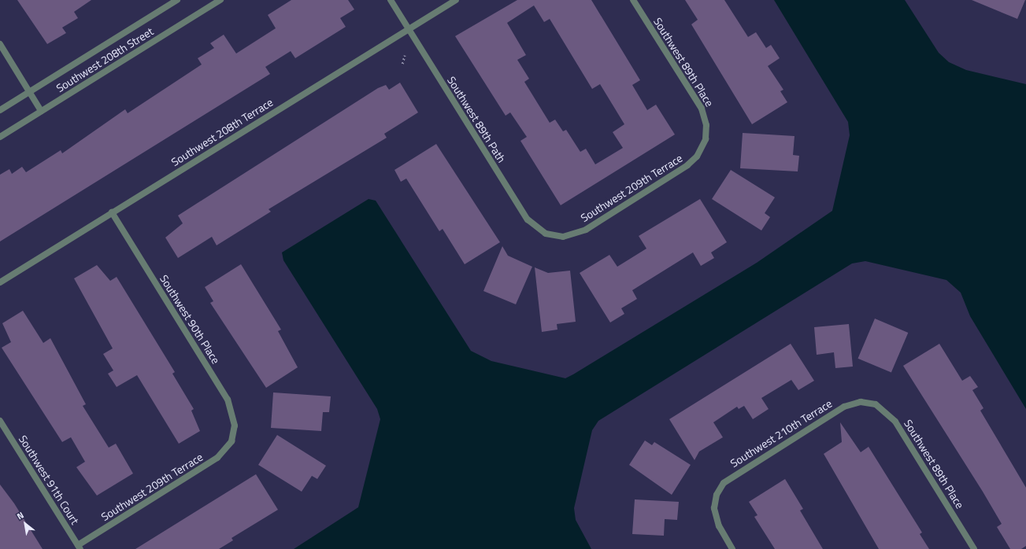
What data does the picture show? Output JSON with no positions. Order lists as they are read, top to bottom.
{
  "streets": {
    "street": [
      "Southwest 208th Street",
      "Southwest 89th Place",
      "Southwest 89th Path",
      "Southwest 208th Terrace",
      "Southwest 209th Terrace",
      "Southwest 90th Place",
      "Southwest 210th Terrace",
      "Southwest 91th Court"
    ]
  },
  "crossings": [
    ["Southwest 89th Place", "Southwest 209th Terrace"],
    ["Southwest 89th Place", "Southwest 210th Terrace"],
    ["Southwest 89th Path", "Southwest 208th Terrace"],
    ["Southwest 89th Path", "Southwest 209th Terrace"],
    ["Southwest 208th Terrace", "Southwest 90th Place"],
    ["Southwest 209th Terrace", "Southwest 90th Place"],
    ["Southwest 209th Terrace", "Southwest 91th Court"]
  ],
  "north": "top left"
}
